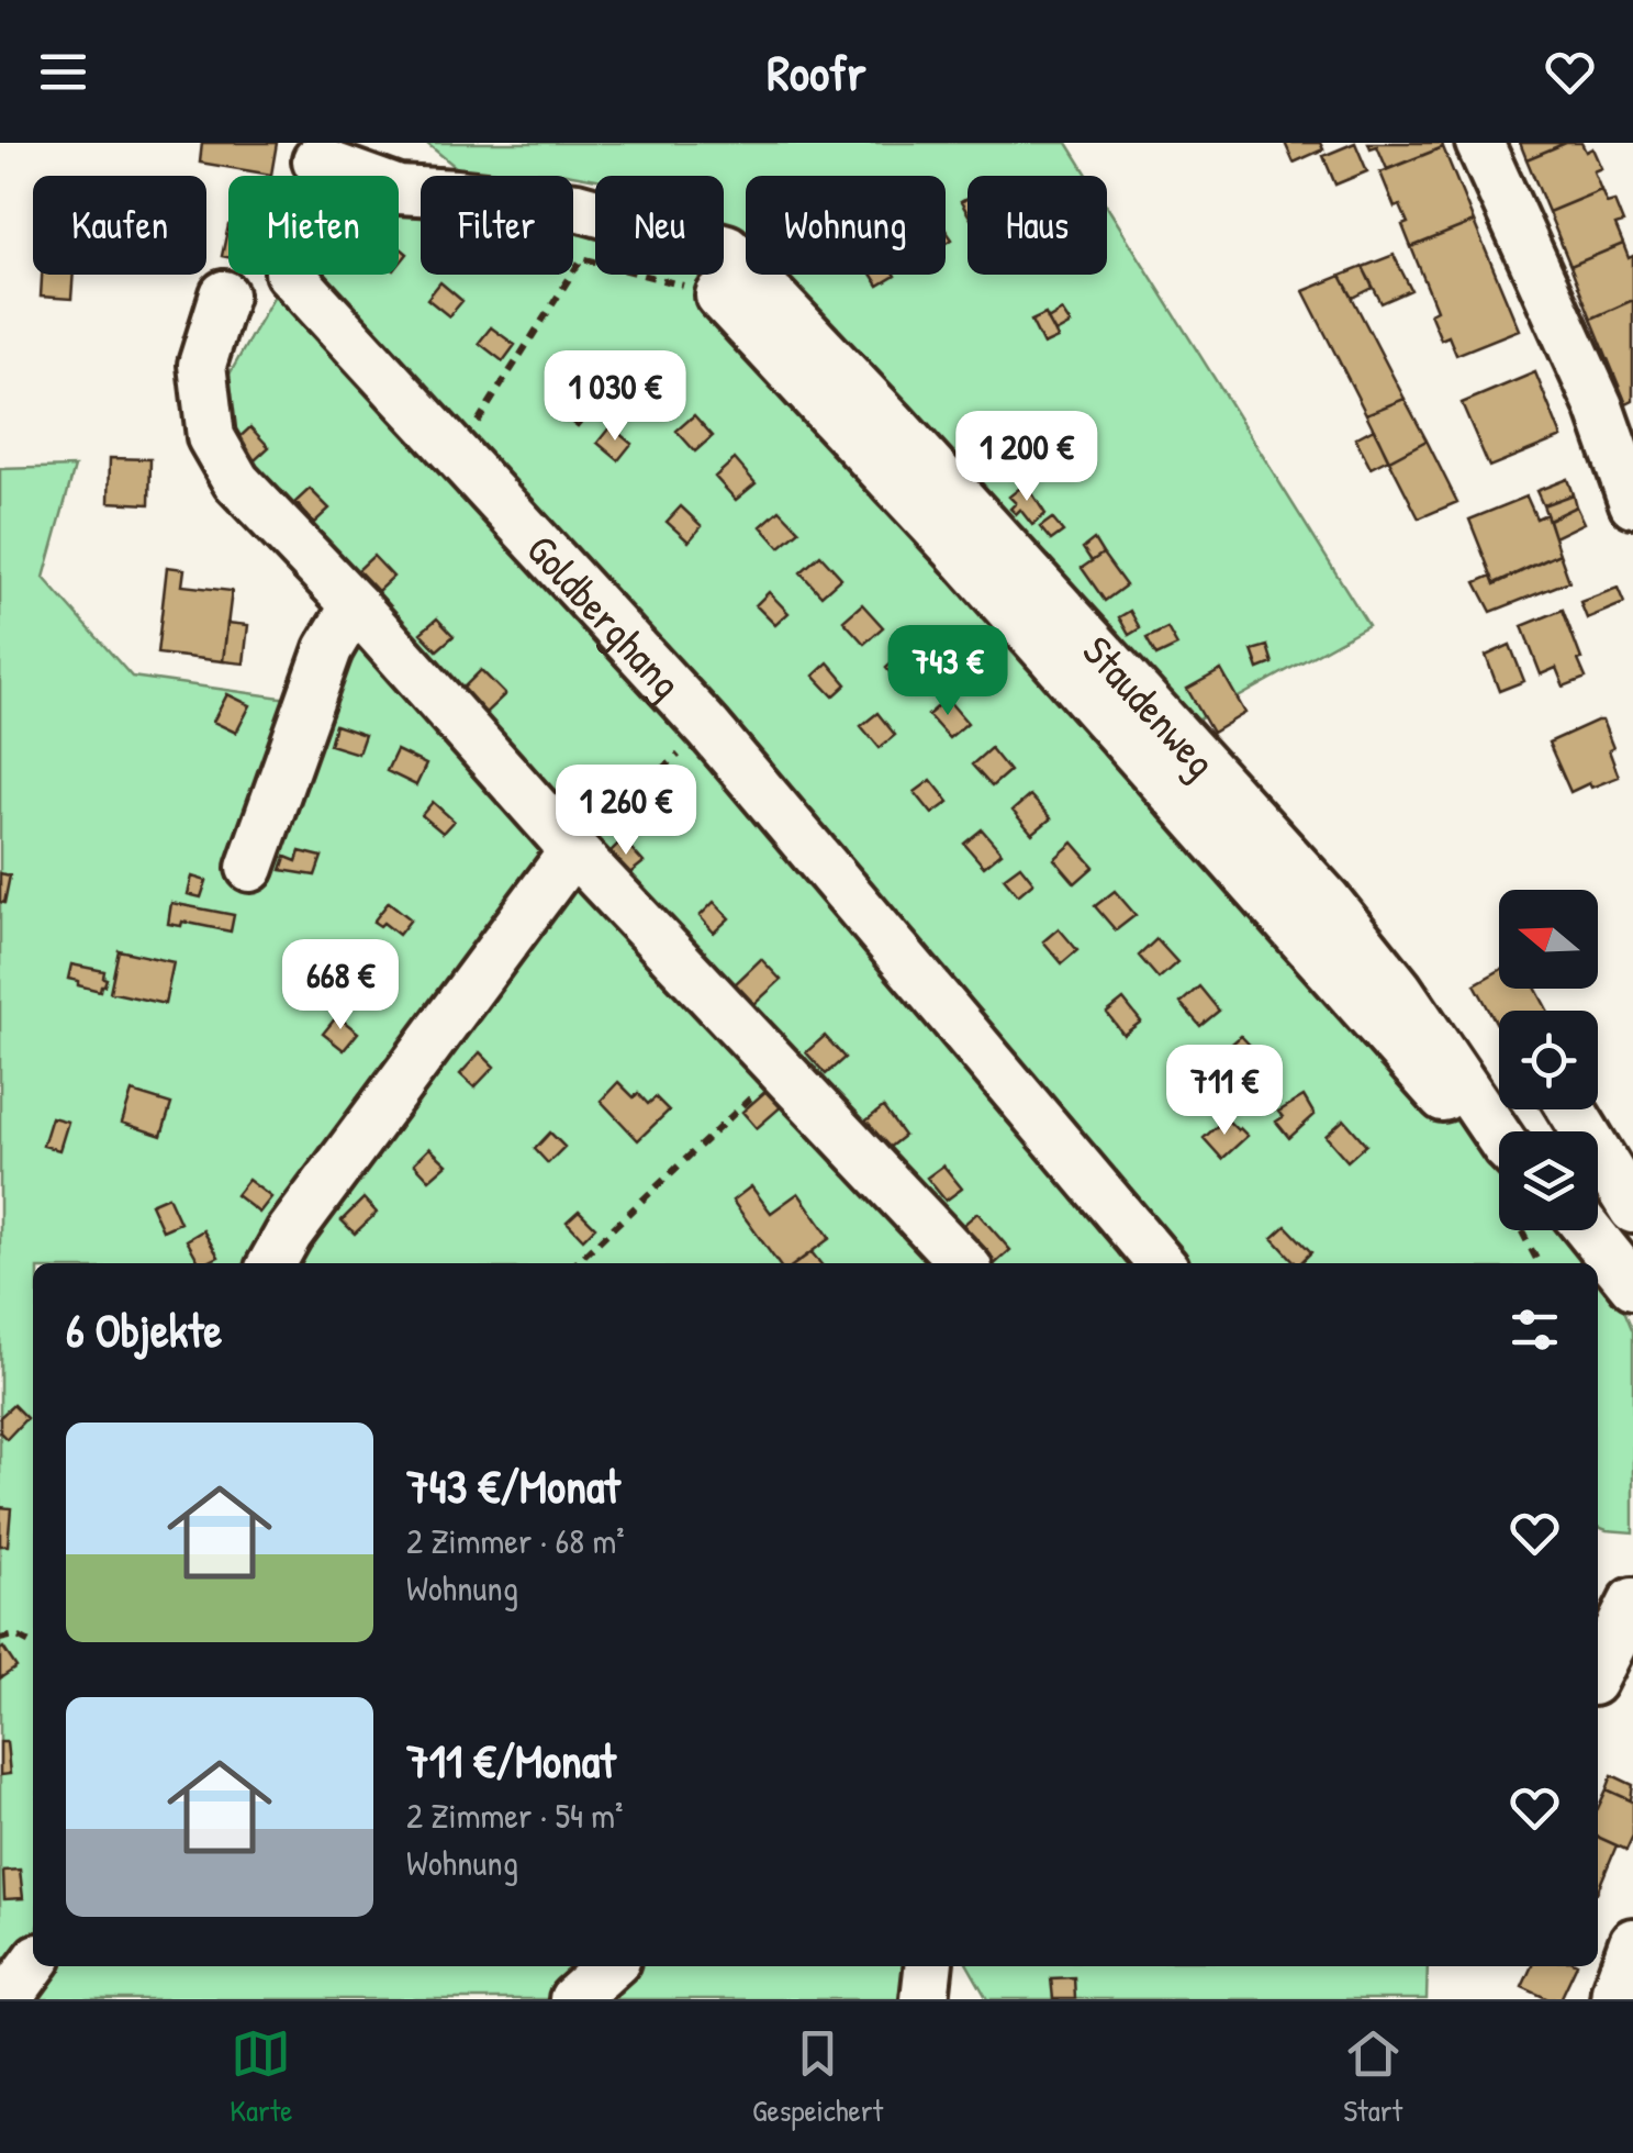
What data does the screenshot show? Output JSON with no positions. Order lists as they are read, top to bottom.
{
  "streets": {
    "street": ["Goldberghang", "Staudenweg"]
  },
  "north": "left",
  "page": {
    "header": "Roofr",
    "chip": [
      "Kaufen",
      "Mieten",
      "Filter",
      "Neu",
      "Wohnung",
      "Haus"
    ],
    "price": [
      "1 030 €",
      "1 200 €",
      "743 €",
      "1 260 €",
      "668 €",
      "711 €"
    ],
    "heading": "6 Objekte",
    "list": [
      {
        "name": "743 €/Monat",
        "note": "2 Zimmer · 68 m² · Wohnung"
      },
      {
        "name": "711 €/Monat",
        "note": "2 Zimmer · 54 m² · Wohnung"
      }
    ],
    "tabs": ["Karte", "Gespeichert", "Start"]
  }
}
